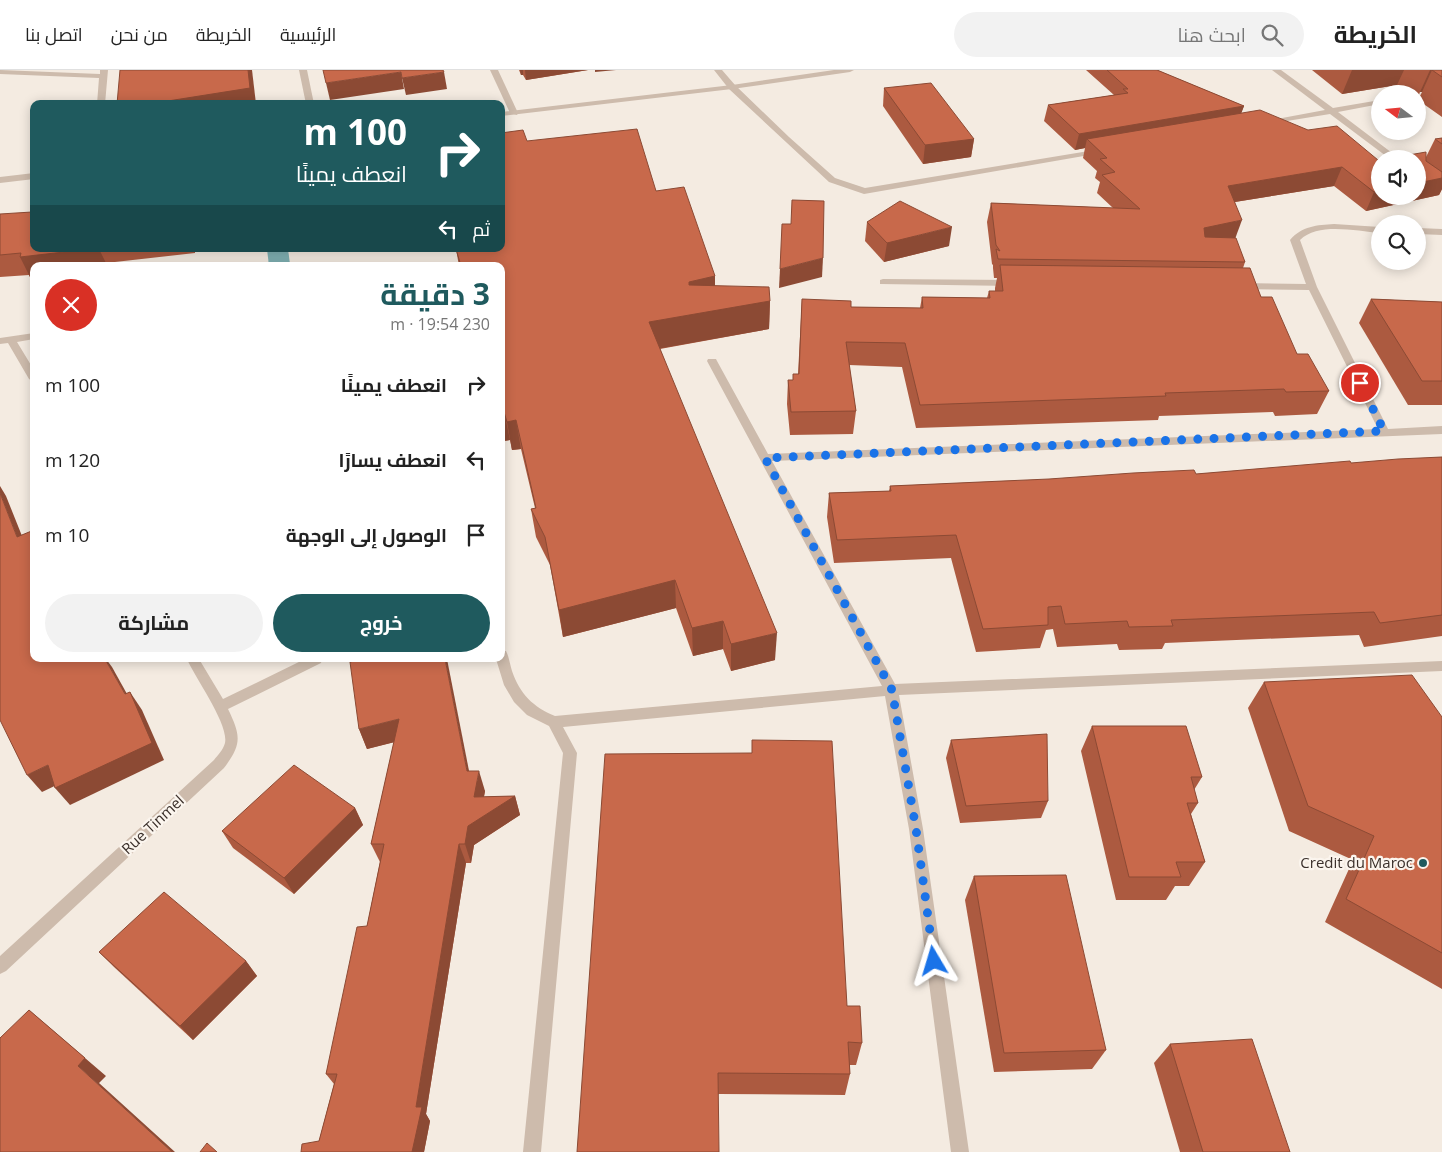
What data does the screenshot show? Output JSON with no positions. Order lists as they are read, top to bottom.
{
  "streets": {
    "street": ["Rue Tinmel"]
  },
  "places": ["Credit du Maroc"],
  "north": "left",
  "page": {
    "header": "الخريطة",
    "search": "ابحث هنا",
    "nav": [
      "الرئيسية",
      "الخريطة",
      "من نحن",
      "اتصل بنا"
    ],
    "turn": ["100 m", "انعطف يمينًا"],
    "then": "ثم",
    "heading": ["3 دقيقة", "230 m · 19:54"],
    "list": [
      {
        "name": "انعطف يمينًا",
        "value": "100 m"
      },
      {
        "name": "انعطف يسارًا",
        "value": "120 m"
      },
      {
        "name": "الوصول إلى الوجهة",
        "value": "10 m"
      }
    ],
    "buttons": ["خروج", "مشاركة"]
  }
}
